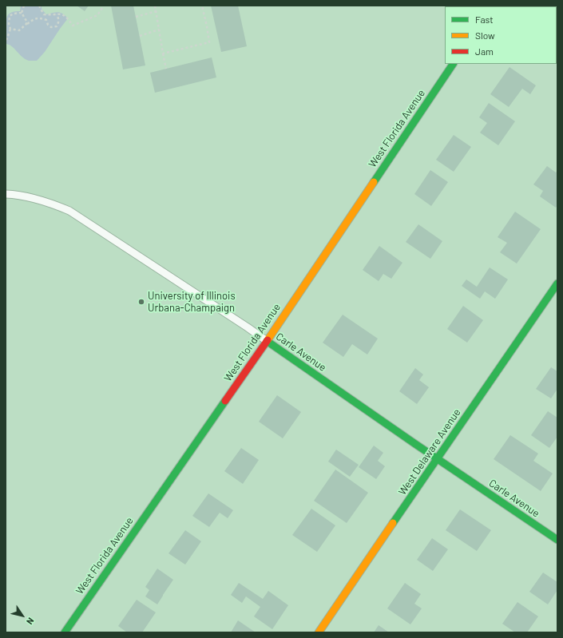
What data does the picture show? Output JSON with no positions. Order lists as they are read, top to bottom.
{
  "streets": {
    "street": ["West Florida Avenue", "Carle Avenue", "West Delaware Avenue"]
  },
  "crossings": [
    ["West Florida Avenue", "Carle Avenue"],
    ["Carle Avenue", "West Delaware Avenue"]
  ],
  "places": ["University of Illinois Urbana-Champaign"],
  "legend": ["Fast", "Slow", "Jam"],
  "north": "bottom right"
}
